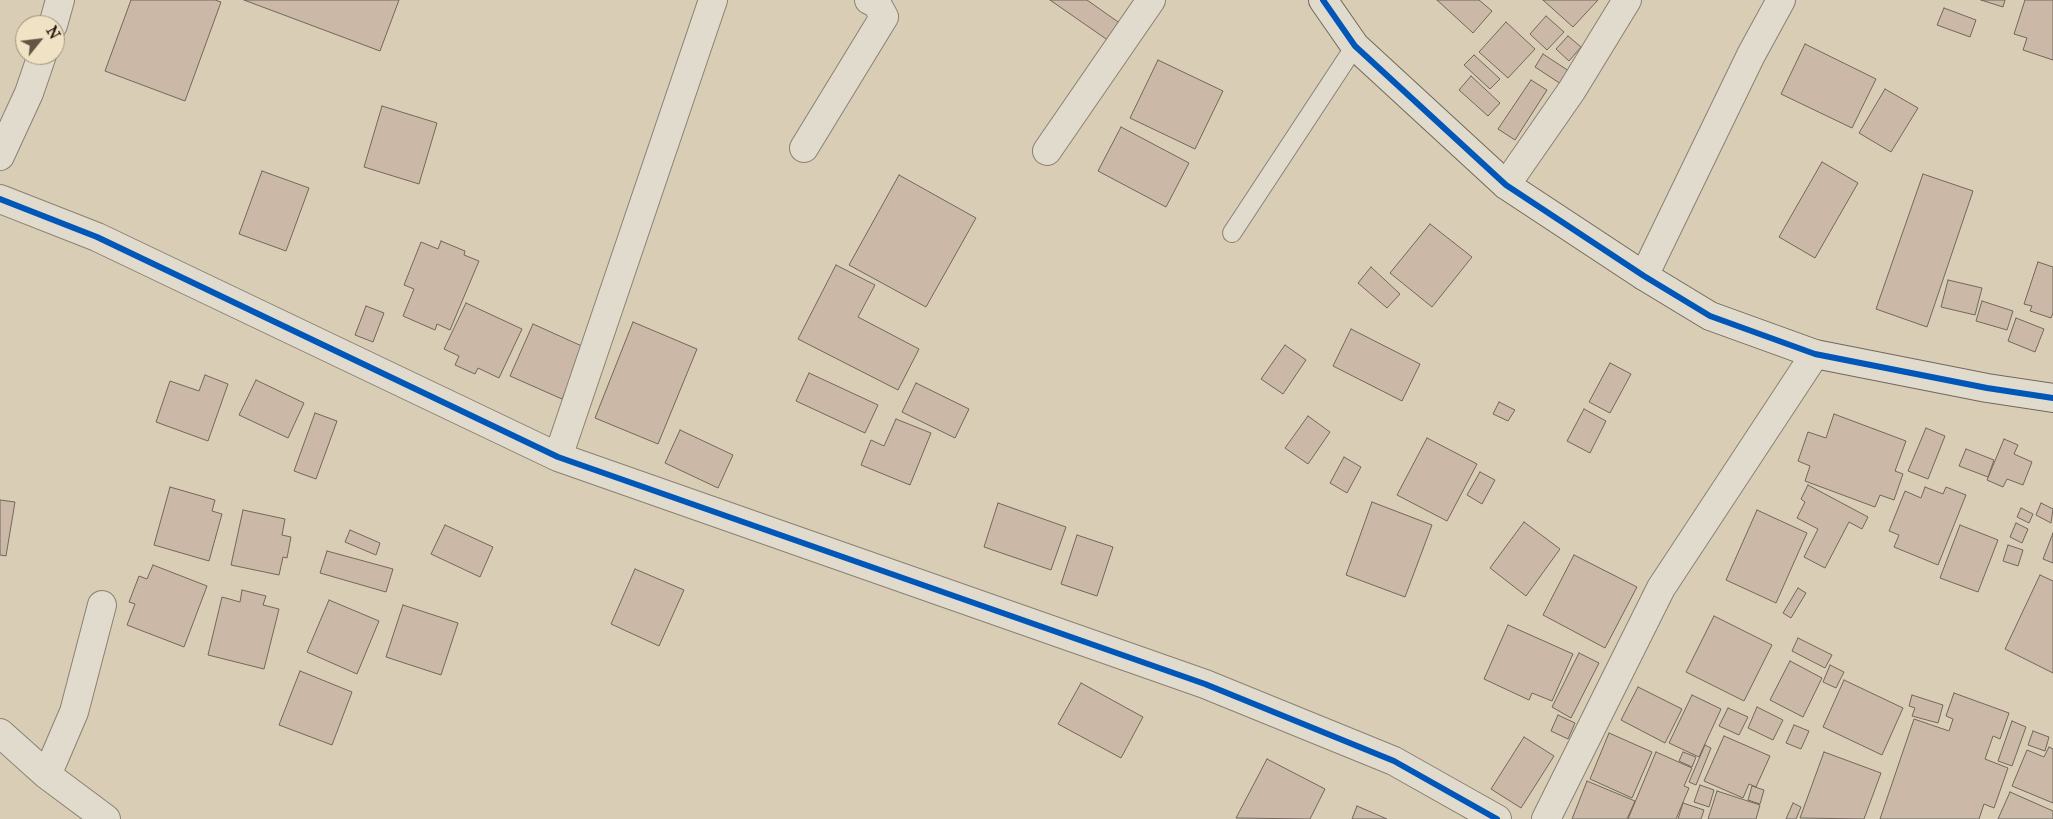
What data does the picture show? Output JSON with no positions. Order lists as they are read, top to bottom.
{
  "north": "top right"
}
